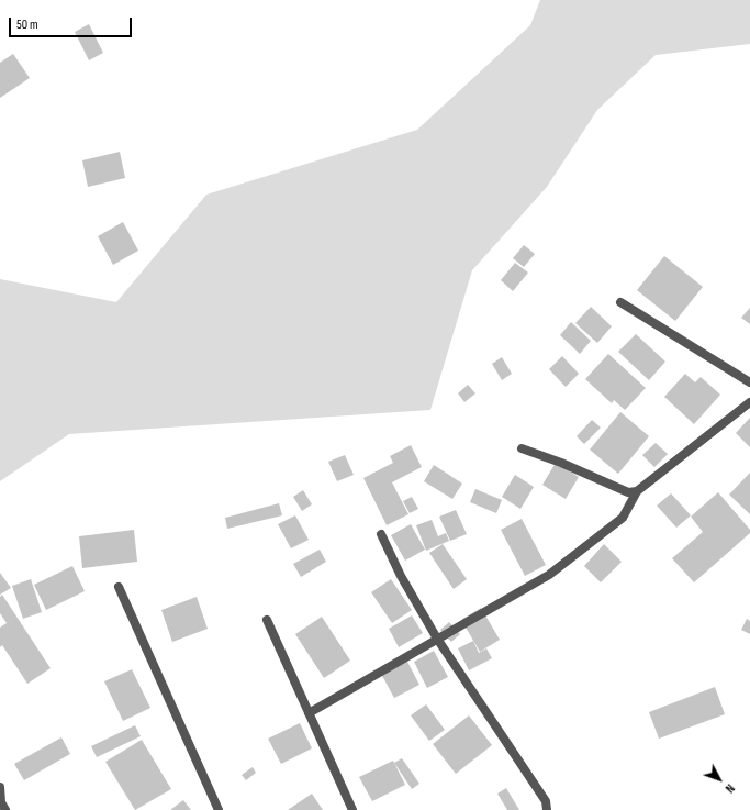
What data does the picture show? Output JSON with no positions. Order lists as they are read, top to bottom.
{
  "scale_bar": "50 m",
  "north": "bottom right"
}
